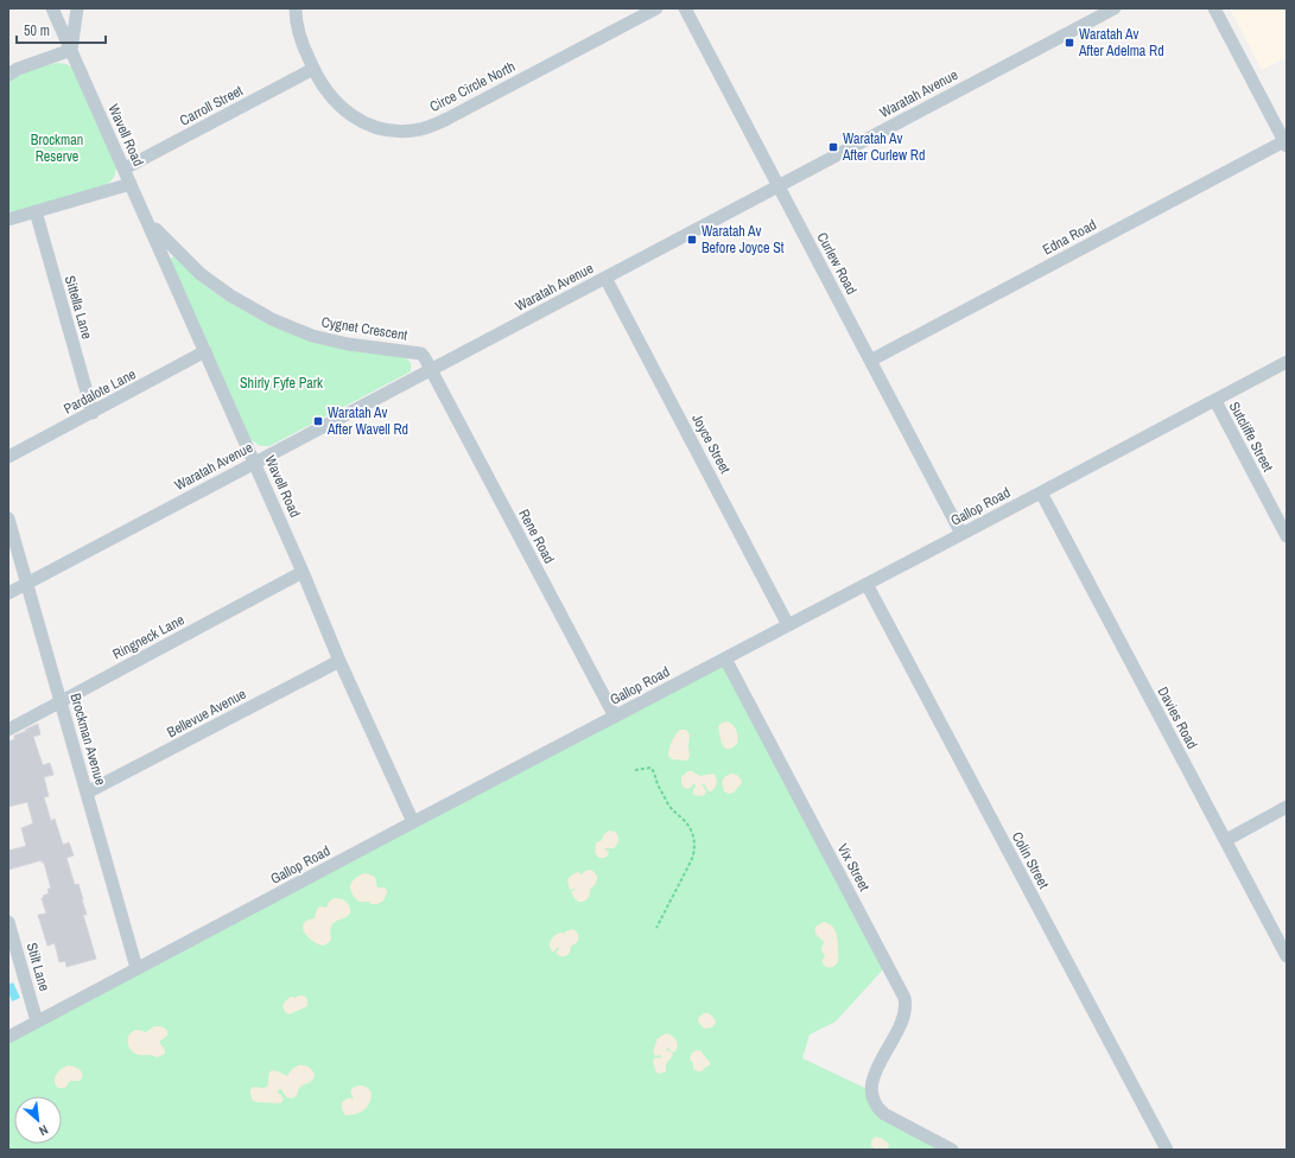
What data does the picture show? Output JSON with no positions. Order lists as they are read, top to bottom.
{
  "streets": {
    "street": [
      "Circe Circle North",
      "Waratah Avenue",
      "Carroll Street",
      "Wavell Road",
      "Edna Road",
      "Curlew Road",
      "Sittella Lane",
      "Cygnet Crescent",
      "Pardalote Lane",
      "Sutcliffe Street",
      "Joyce Street",
      "Gallop Road",
      "Rene Road",
      "Ringneck Lane",
      "Bellevue Avenue",
      "Davies Road",
      "Brockman Avenue",
      "Colin Street",
      "Vix Street",
      "Stilt Lane"
    ]
  },
  "crossings": [
    ["Circe Circle North", "Carroll Street"],
    ["Waratah Avenue", "Wavell Road"],
    ["Waratah Avenue", "Curlew Road"],
    ["Waratah Avenue", "Cygnet Crescent"],
    ["Waratah Avenue", "Joyce Street"],
    ["Waratah Avenue", "Rene Road"],
    ["Waratah Avenue", "Brockman Avenue"],
    ["Carroll Street", "Wavell Road"],
    ["Wavell Road", "Cygnet Crescent"],
    ["Wavell Road", "Pardalote Lane"],
    ["Wavell Road", "Gallop Road"],
    ["Wavell Road", "Ringneck Lane"],
    ["Wavell Road", "Bellevue Avenue"],
    ["Edna Road", "Curlew Road"],
    ["Curlew Road", "Gallop Road"],
    ["Sittella Lane", "Pardalote Lane"],
    ["Cygnet Crescent", "Rene Road"],
    ["Sutcliffe Street", "Gallop Road"],
    ["Joyce Street", "Gallop Road"],
    ["Gallop Road", "Rene Road"],
    ["Gallop Road", "Davies Road"],
    ["Gallop Road", "Brockman Avenue"],
    ["Gallop Road", "Colin Street"],
    ["Gallop Road", "Vix Street"],
    ["Gallop Road", "Stilt Lane"],
    ["Ringneck Lane", "Brockman Avenue"],
    ["Bellevue Avenue", "Brockman Avenue"]
  ],
  "parks": ["Brockman Reserve", "Shirly Fyfe Park"],
  "places": {
    "transit": [
      "Waratah Av After Adelma Rd",
      "Waratah Av After Curlew Rd",
      "Waratah Av Before Joyce St",
      "Waratah Av After Wavell Rd"
    ]
  },
  "scale_bar": "50 m",
  "north": "bottom right"
}
